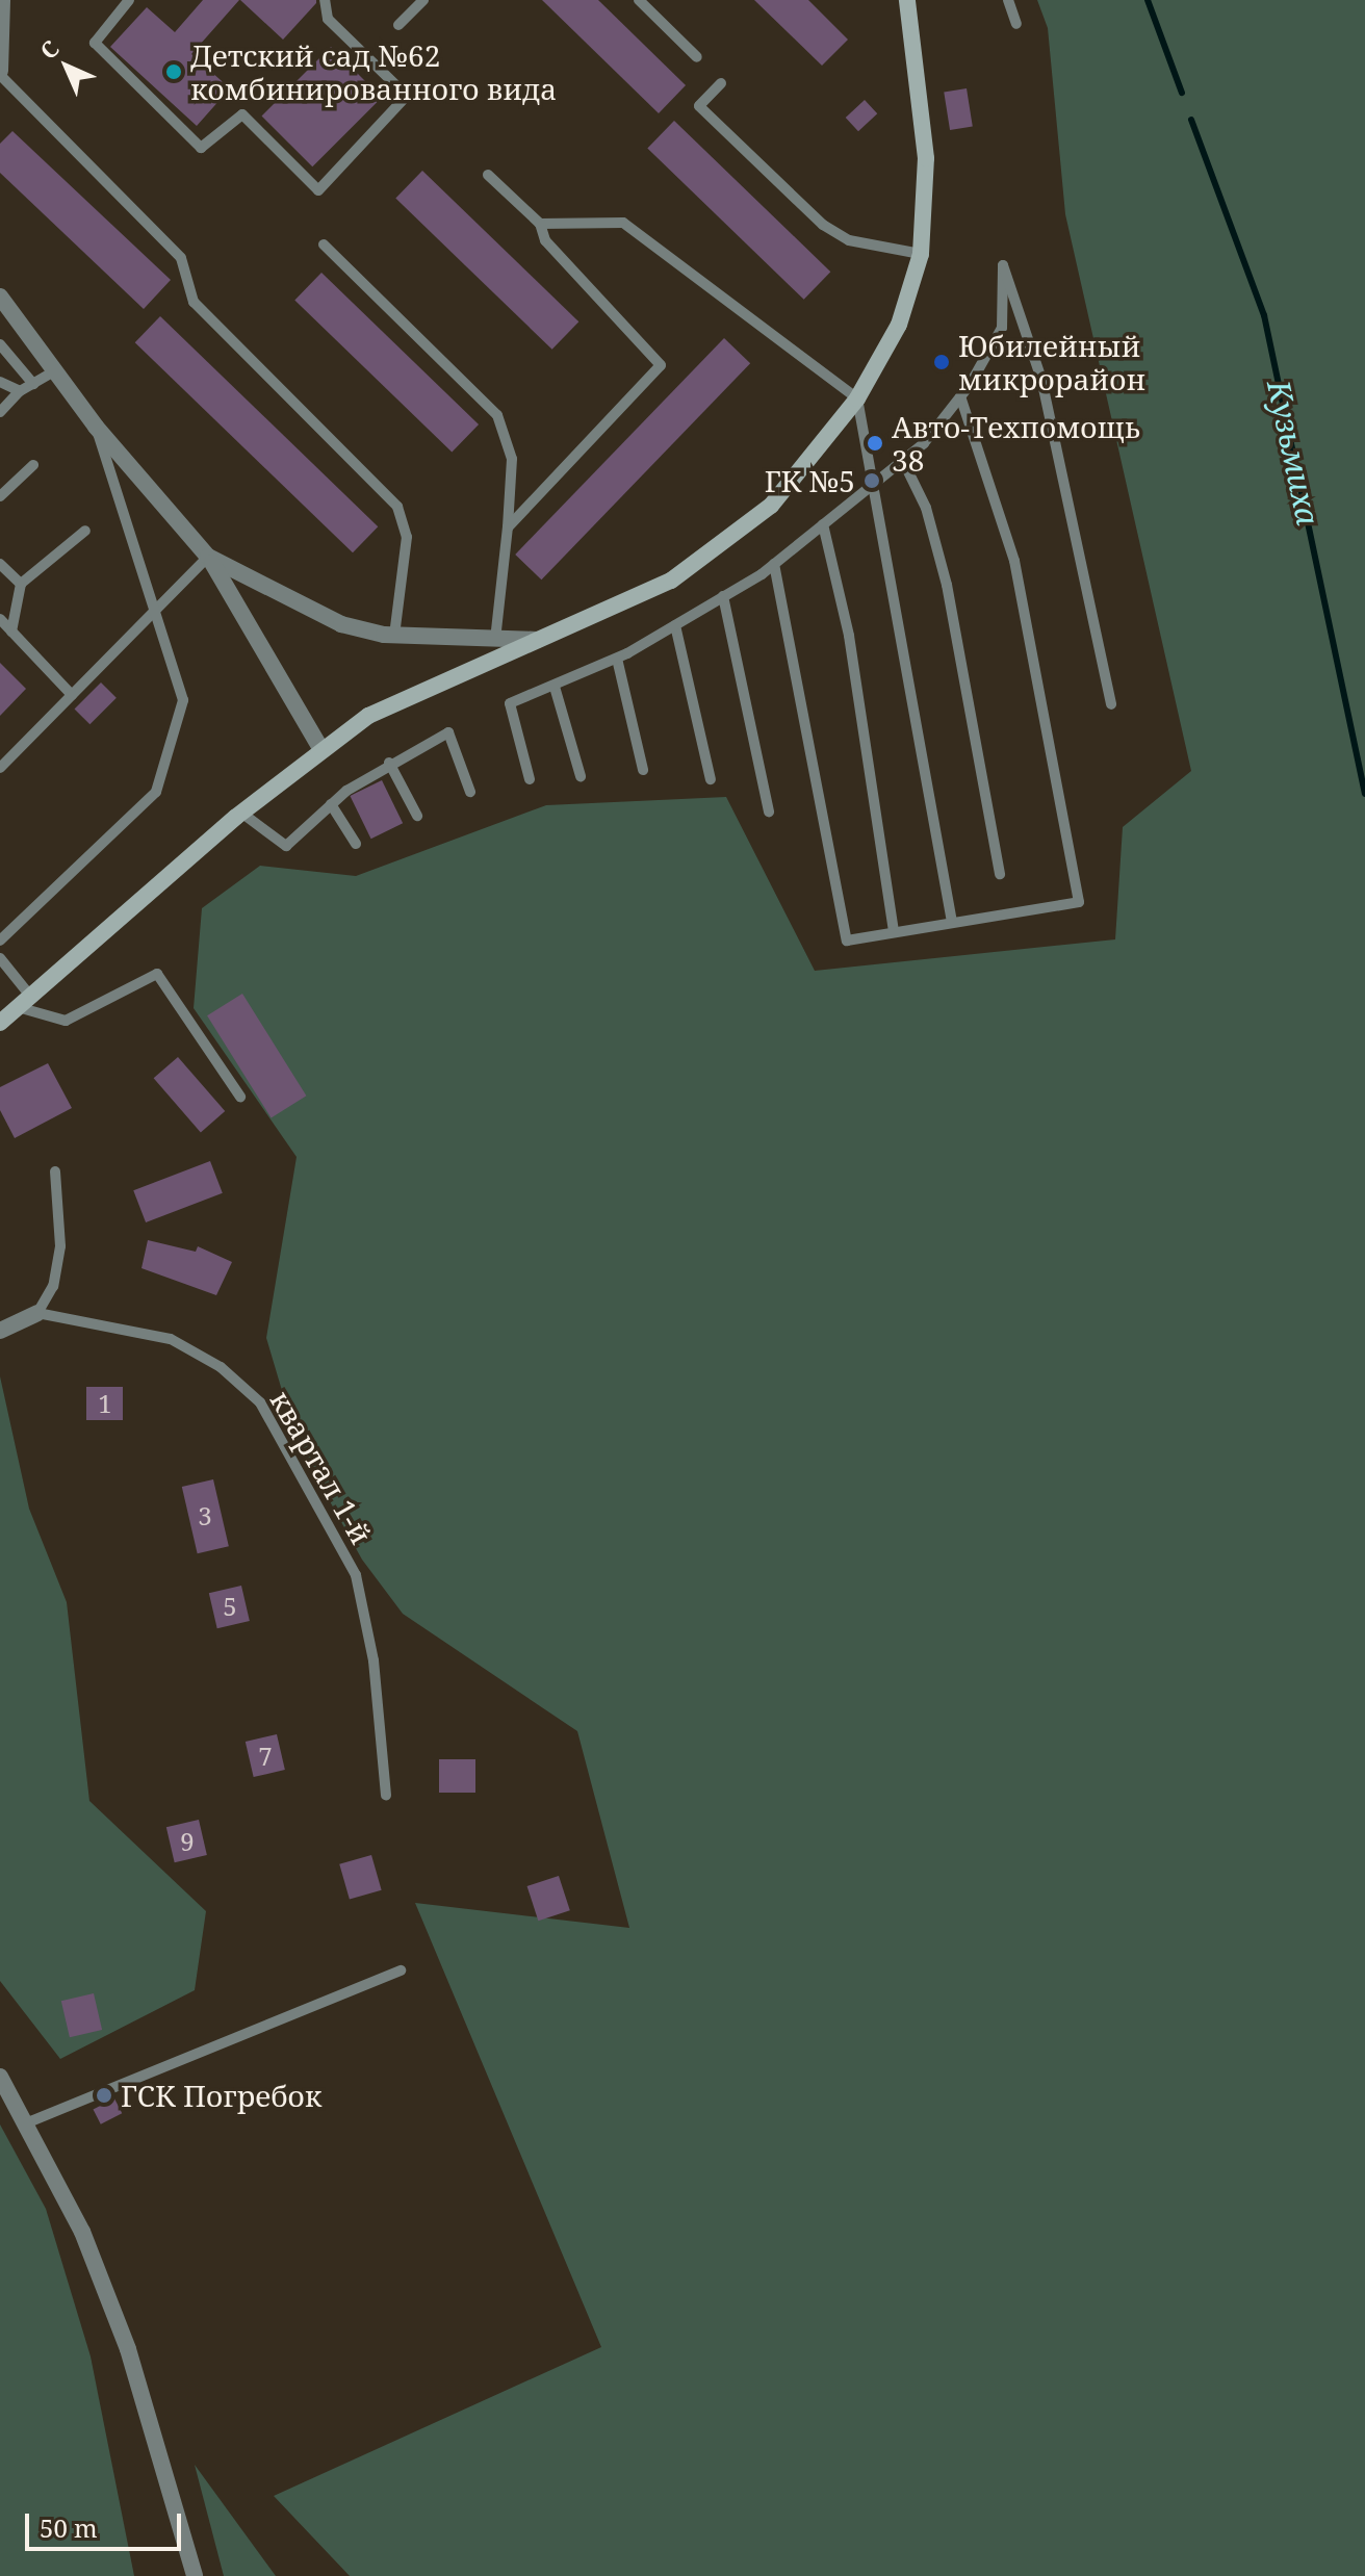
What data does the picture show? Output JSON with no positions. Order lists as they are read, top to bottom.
{
  "streets": {
    "lane": ["квартал 1-й"]
  },
  "water": ["Кузьмиха"],
  "places": [
    "Детский сад №62 комбинированного вида",
    "Юбилейный микрорайон",
    "Авто-Техпомощь 38",
    "ГК №5",
    "ГСК Погребок"
  ],
  "house_numbers": [
    "1",
    "3",
    "5",
    "7",
    "9"
  ],
  "scale_bar": "50 m",
  "north": "top left"
}
